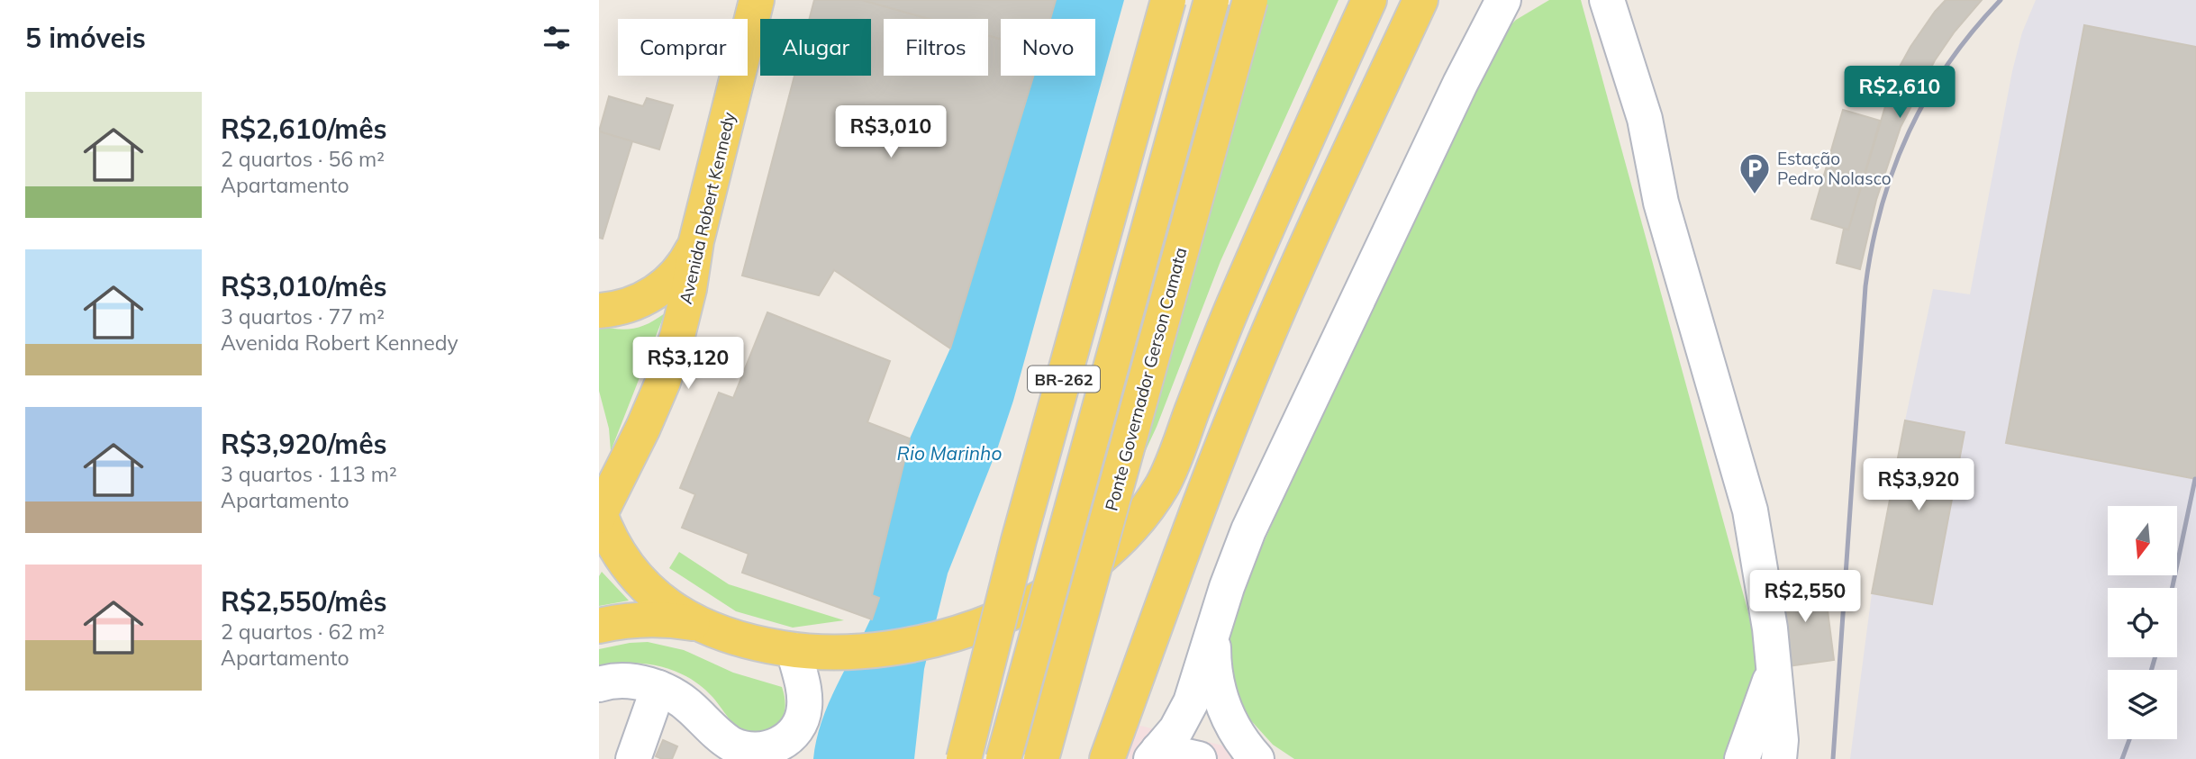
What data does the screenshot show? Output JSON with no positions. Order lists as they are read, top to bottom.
{
  "streets": {
    "main road": ["Avenida Robert Kennedy", "BR-262", "Ponte Governador Gerson Camata"]
  },
  "water": ["Rio Marinho"],
  "places": {
    "parking": ["Estação Pedro Nolasco"]
  },
  "north": "bottom",
  "page": {
    "heading": "5 imóveis",
    "chip": [
      "Comprar",
      "Alugar",
      "Filtros",
      "Novo"
    ],
    "price": [
      "R$2,610",
      "R$3,010",
      "R$3,120",
      "R$3,920",
      "R$2,550"
    ],
    "list": [
      {
        "name": "R$2,610/mês",
        "note": "2 quartos · 56 m² · Apartamento"
      },
      {
        "name": "R$3,010/mês",
        "note": "3 quartos · 77 m² · Avenida Robert Kennedy"
      },
      {
        "name": "R$3,920/mês",
        "note": "3 quartos · 113 m² · Apartamento"
      },
      {
        "name": "R$2,550/mês",
        "note": "2 quartos · 62 m² · Apartamento"
      }
    ]
  }
}
